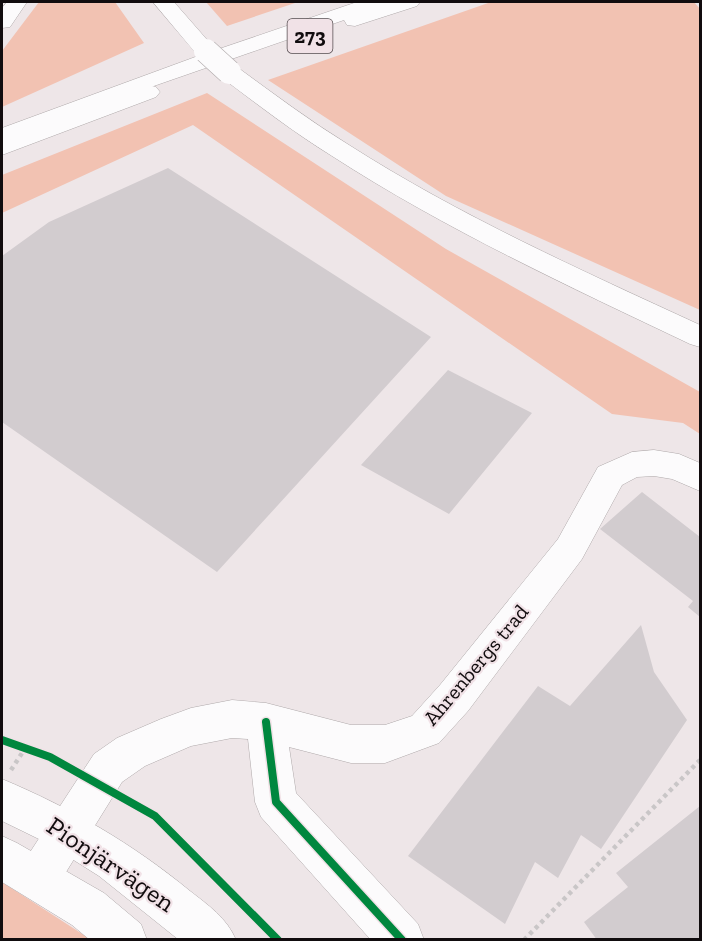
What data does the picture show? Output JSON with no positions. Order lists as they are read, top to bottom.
{
  "streets": {
    "main road": ["273", "Ahrenbergs trad", "Pionjärvägen"]
  },
  "crossings": [
    ["Ahrenbergs trad", "Pionjärvägen"]
  ]
}
